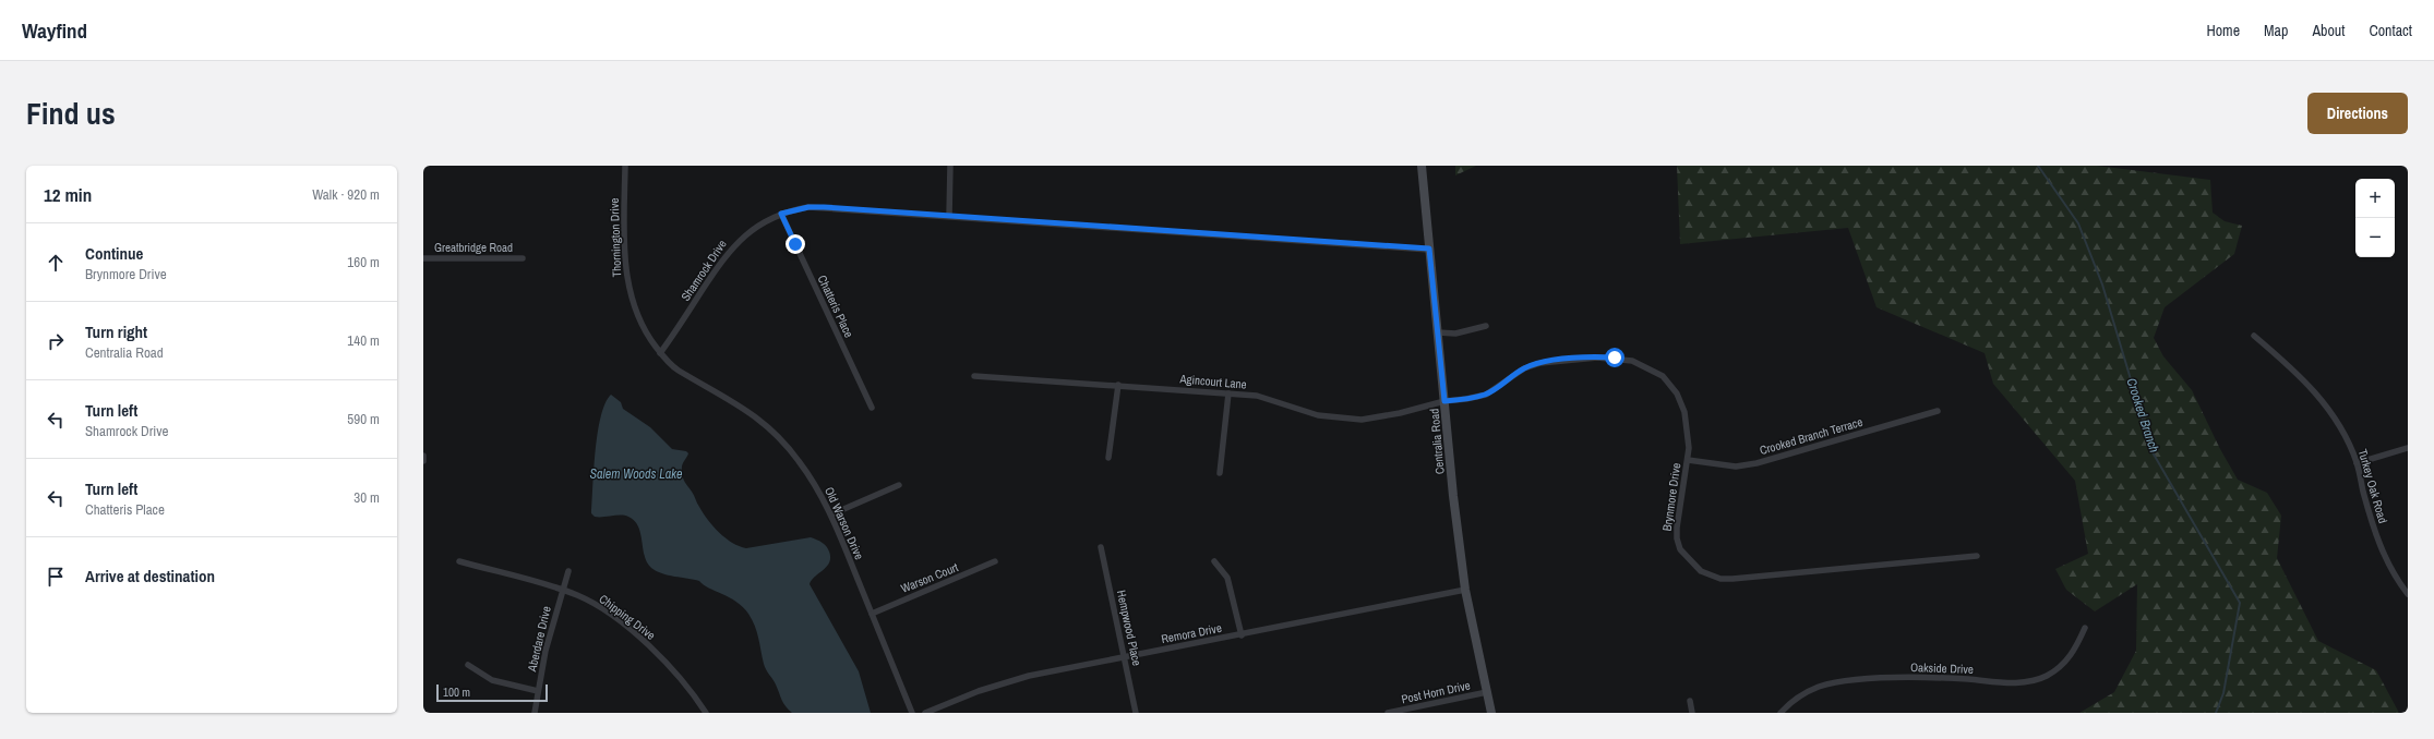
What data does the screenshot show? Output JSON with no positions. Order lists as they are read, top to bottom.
{
  "streets": {
    "main road": ["Centralia Road"],
    "street": [
      "Thornington Drive",
      "Greatbridge Road",
      "Shamrock Drive",
      "Chatteris Place",
      "Agincourt Lane",
      "Crooked Branch Terrace",
      "Turkey Oak Road",
      "Brynmore Drive",
      "Old Warson Drive",
      "Warson Court",
      "Chipping Drive",
      "Hempwood Place",
      "Remora Drive",
      "Aberdare Drive",
      "Oakside Drive",
      "Post Horn Drive"
    ]
  },
  "crossings": [
    ["Thornington Drive", "Shamrock Drive"],
    ["Thornington Drive", "Old Warson Drive"],
    ["Shamrock Drive", "Chatteris Place"],
    ["Shamrock Drive", "Centralia Road"],
    ["Shamrock Drive", "Old Warson Drive"],
    ["Agincourt Lane", "Centralia Road"],
    ["Agincourt Lane", "Brynmore Drive"],
    ["Crooked Branch Terrace", "Brynmore Drive"],
    ["Centralia Road", "Brynmore Drive"],
    ["Centralia Road", "Remora Drive"],
    ["Centralia Road", "Post Horn Drive"],
    ["Old Warson Drive", "Warson Court"],
    ["Chipping Drive", "Aberdare Drive"],
    ["Hempwood Place", "Remora Drive"]
  ],
  "water": ["Crooked Branch", "Salem Woods Lake"],
  "scale_bar": "100 m",
  "page": {
    "header": "Wayfind",
    "nav": [
      "Home",
      "Map",
      "About",
      "Contact"
    ],
    "title": "Find us",
    "buttons": "Directions",
    "heading": ["12 min", "Walk · 920 m"],
    "map_buttons": ["+", "−"],
    "list": [
      ["Continue", "Brynmore Drive", "160 m"],
      ["Turn right", "Centralia Road", "140 m"],
      ["Turn left", "Shamrock Drive", "590 m"],
      ["Turn left", "Chatteris Place", "30 m"],
      "Arrive at destination"
    ],
    "scale": "100 m"
  }
}
